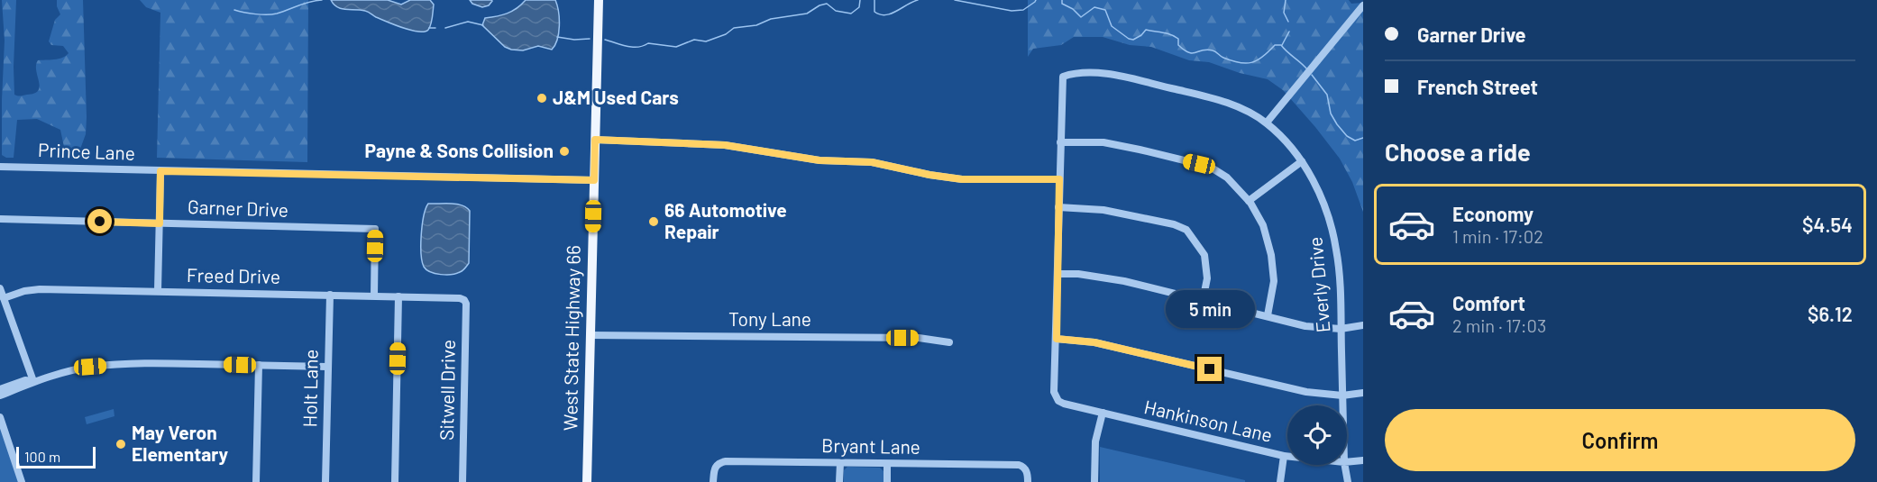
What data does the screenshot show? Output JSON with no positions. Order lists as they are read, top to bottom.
{
  "streets": {
    "main road": ["West State Highway 66"],
    "street": [
      "Prince Lane",
      "Garner Drive",
      "Freed Drive",
      "Everly Drive",
      "Tony Lane",
      "Holt Lane",
      "Sitwell Drive",
      "Hankinson Lane",
      "Bryant Lane"
    ]
  },
  "crossings": [
    ["Prince Lane", "West State Highway 66"],
    ["Garner Drive", "Freed Drive"],
    ["Freed Drive", "Holt Lane"],
    ["Freed Drive", "Sitwell Drive"],
    ["Tony Lane", "West State Highway 66"]
  ],
  "places": [
    "J&M Used Cars",
    "Payne & Sons Collision",
    "66 Automotive Repair",
    "May Veron Elementary"
  ],
  "scale_bar": "100 m",
  "page": {
    "banner": ["Garner Drive", "French Street"],
    "heading": "Choose a ride",
    "list": [
      {
        "name": "Economy",
        "note": "1 min · 17:02",
        "value": "$4.54"
      },
      {
        "name": "Comfort",
        "note": "2 min · 17:03",
        "value": "$6.12"
      }
    ],
    "bubble": "5 min",
    "buttons": "Confirm",
    "scale": "100 m"
  }
}
